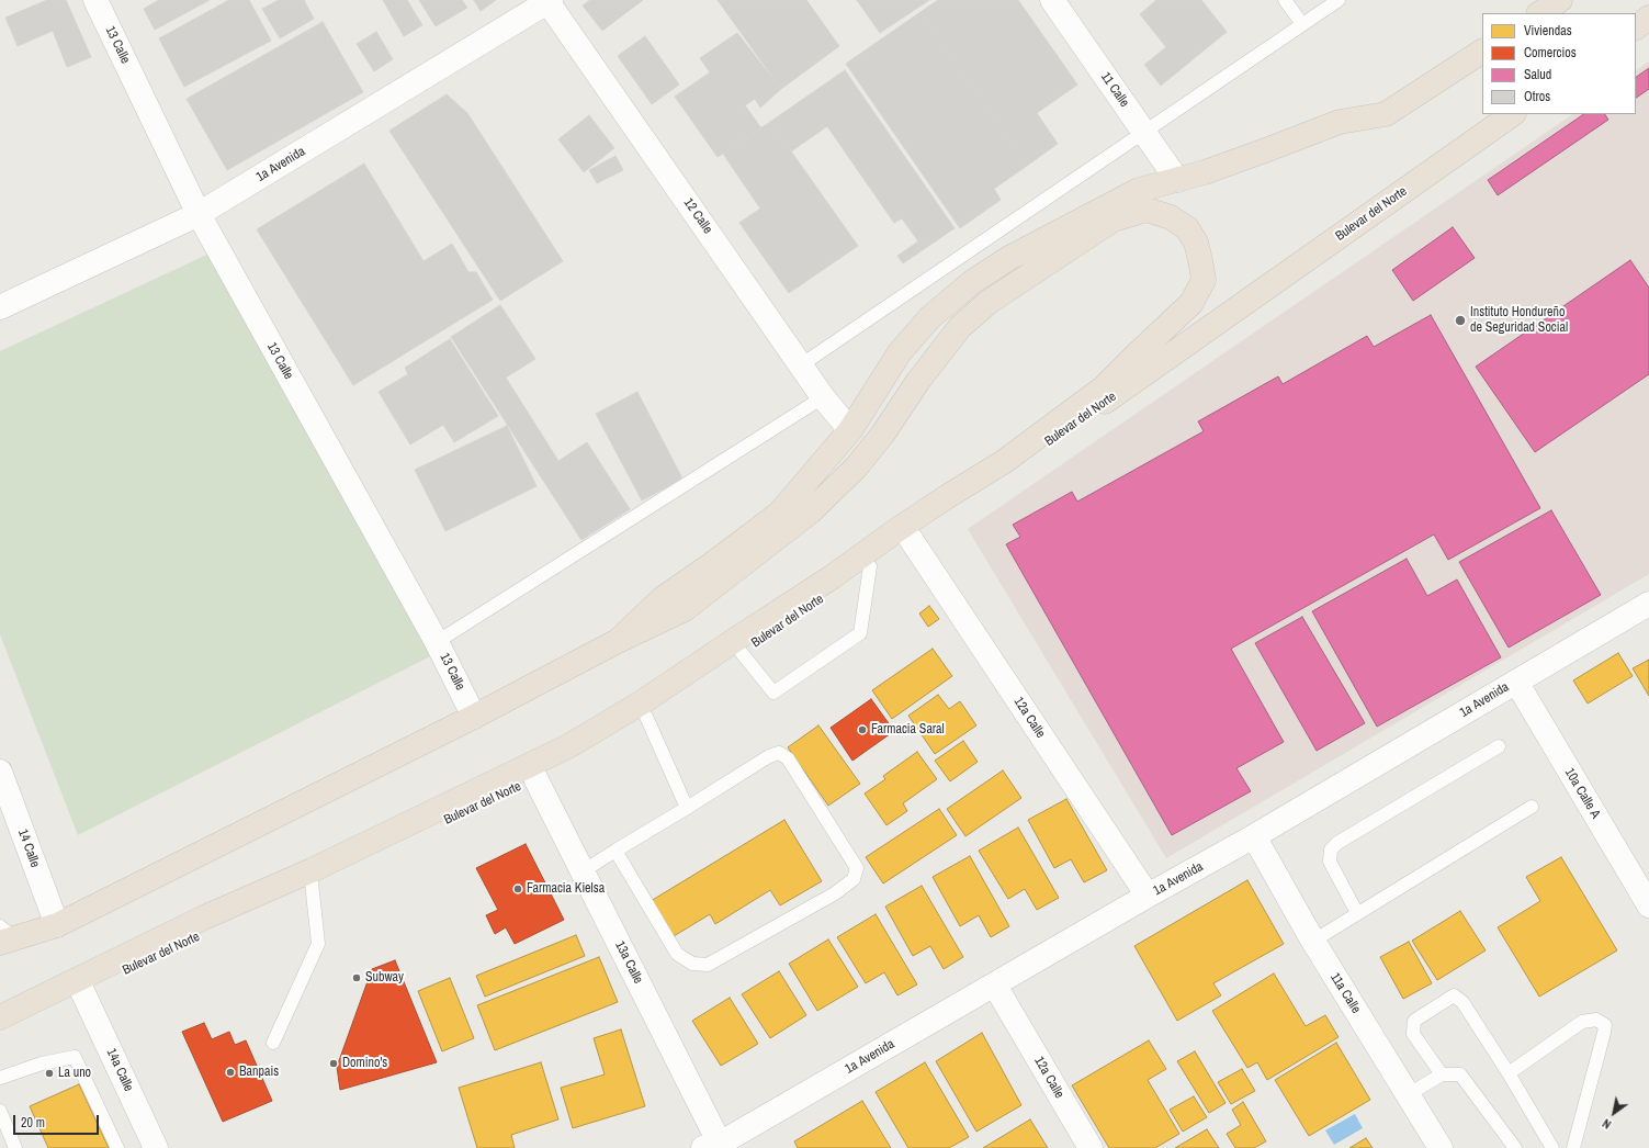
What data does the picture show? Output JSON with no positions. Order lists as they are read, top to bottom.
{
  "streets": {
    "highway": ["Bulevar del Norte"],
    "street": [
      "13 Calle",
      "11 Calle",
      "1a Avenida",
      "12 Calle",
      "12a Calle",
      "10a Calle A",
      "14 Calle",
      "13a Calle",
      "11a Calle",
      "14a Calle"
    ]
  },
  "crossings": [
    ["13 Calle", "1a Avenida"],
    ["1a Avenida", "12 Calle"],
    ["1a Avenida", "12a Calle"],
    ["1a Avenida", "10a Calle A"],
    ["1a Avenida", "13a Calle"],
    ["1a Avenida", "11a Calle"],
    ["Bulevar del Norte", "12a Calle"],
    ["Bulevar del Norte", "13a Calle"],
    ["Bulevar del Norte", "14a Calle"]
  ],
  "places": [
    "Instituto Hondureño de Seguridad Social",
    "Farmacia Saral",
    "Farmacia Kielsa",
    "Subway",
    "Domino's",
    "Banpais",
    "La uno"
  ],
  "legend": [
    "Viviendas",
    "Comercios",
    "Salud",
    "Otros"
  ],
  "scale_bar": "20 m",
  "north": "bottom left"
}
